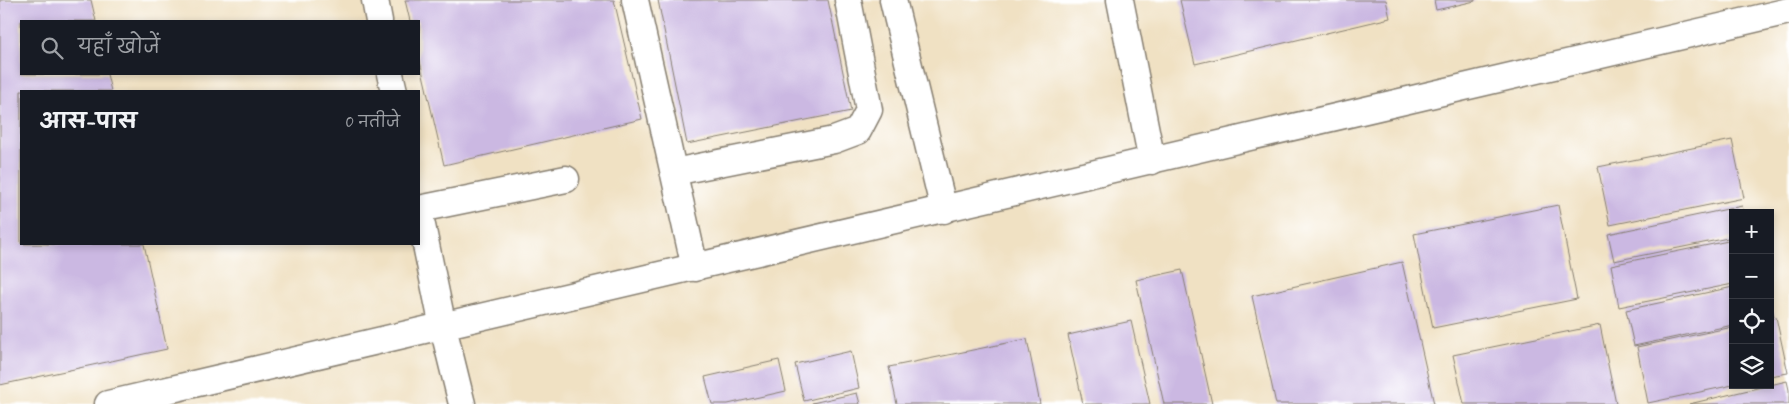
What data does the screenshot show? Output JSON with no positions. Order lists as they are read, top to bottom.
{
  "page": {
    "search": "यहाँ खोजें",
    "heading": ["आस-पास", "0 नतीजे"],
    "map_buttons": ["+", "−"]
  }
}
